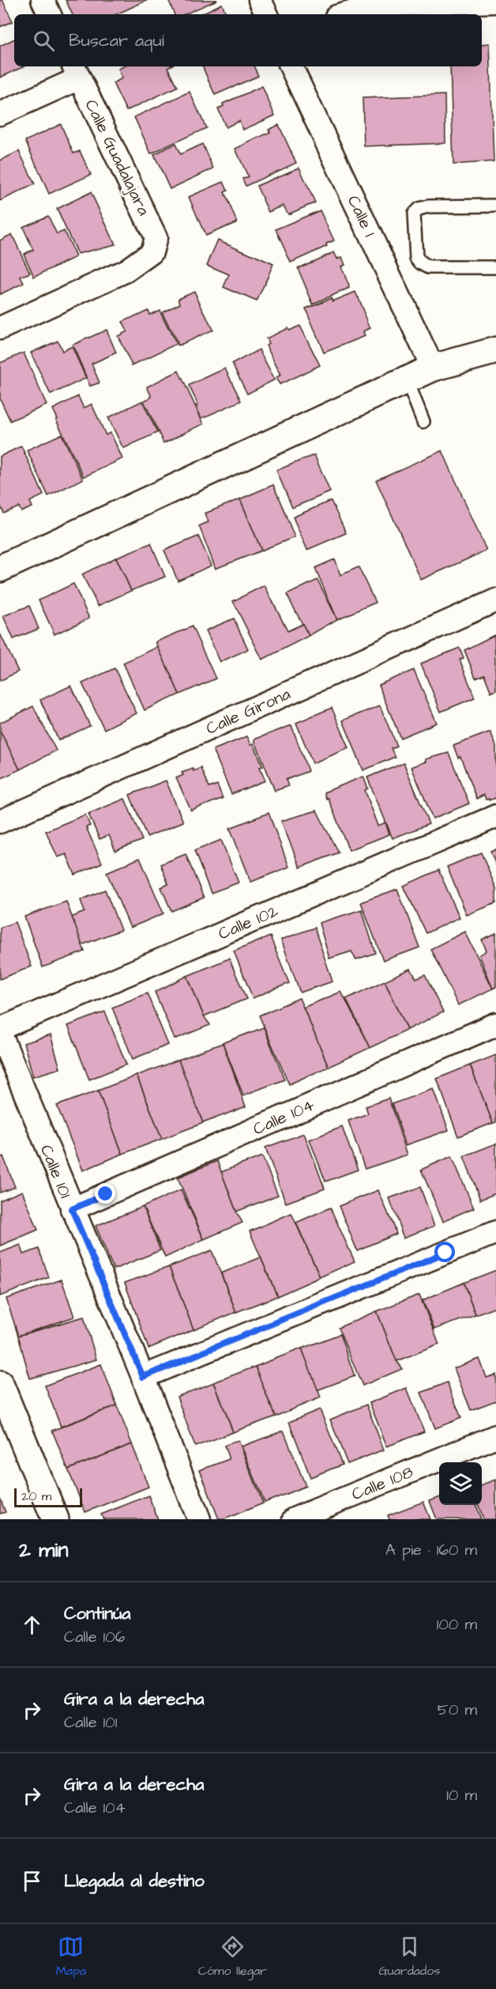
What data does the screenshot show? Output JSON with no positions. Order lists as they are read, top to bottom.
{
  "streets": {
    "street": [
      "Calle Guadalajara",
      "Calle 1",
      "Calle Girona",
      "Calle 102",
      "Calle 104",
      "Calle 101",
      "Calle 108"
    ]
  },
  "crossings": [
    ["Calle 104", "Calle 101"]
  ],
  "scale_bar": "20 m",
  "page": {
    "search": "Buscar aquí",
    "scale": "20 m",
    "heading": ["2 min", "A pie · 160 m"],
    "list": [
      ["Continúa", "Calle 106", "100 m"],
      ["Gira a la derecha", "Calle 101", "50 m"],
      ["Gira a la derecha", "Calle 104", "10 m"],
      "Llegada al destino"
    ],
    "nav": ["Mapa", "Cómo llegar", "Guardados"]
  }
}
